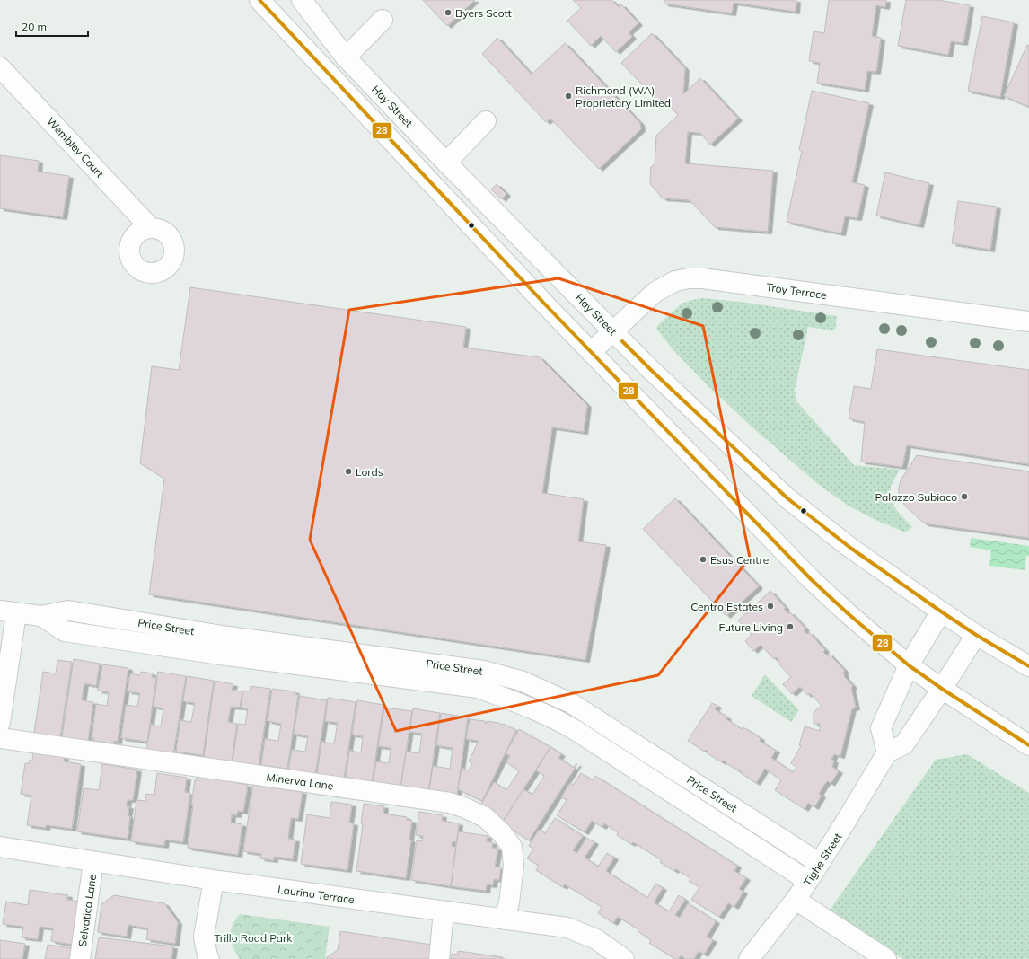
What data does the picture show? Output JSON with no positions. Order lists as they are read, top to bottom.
{
  "streets": {
    "street": [
      "Hay Street",
      "Wembley Court",
      "Troy Terrace",
      "Price Street",
      "Minerva Lane",
      "Tighe Street",
      "Laurino Terrace",
      "Selvatica Lane"
    ]
  },
  "crossings": [
    ["Hay Street", "Troy Terrace"],
    ["Price Street", "Tighe Street"],
    ["Minerva Lane", "Laurino Terrace"],
    ["Laurino Terrace", "Selvatica Lane"]
  ],
  "parks": ["Trillo Road Park"],
  "places": [
    "Byers Scott",
    "Richmond (WA) Proprietary Limited",
    "Lords",
    "Palazzo Subiaco",
    "Esus Centre",
    "Centro Estates",
    "Future Living"
  ],
  "lines": ["transit line 28"],
  "scale_bar": "20 m"
}
